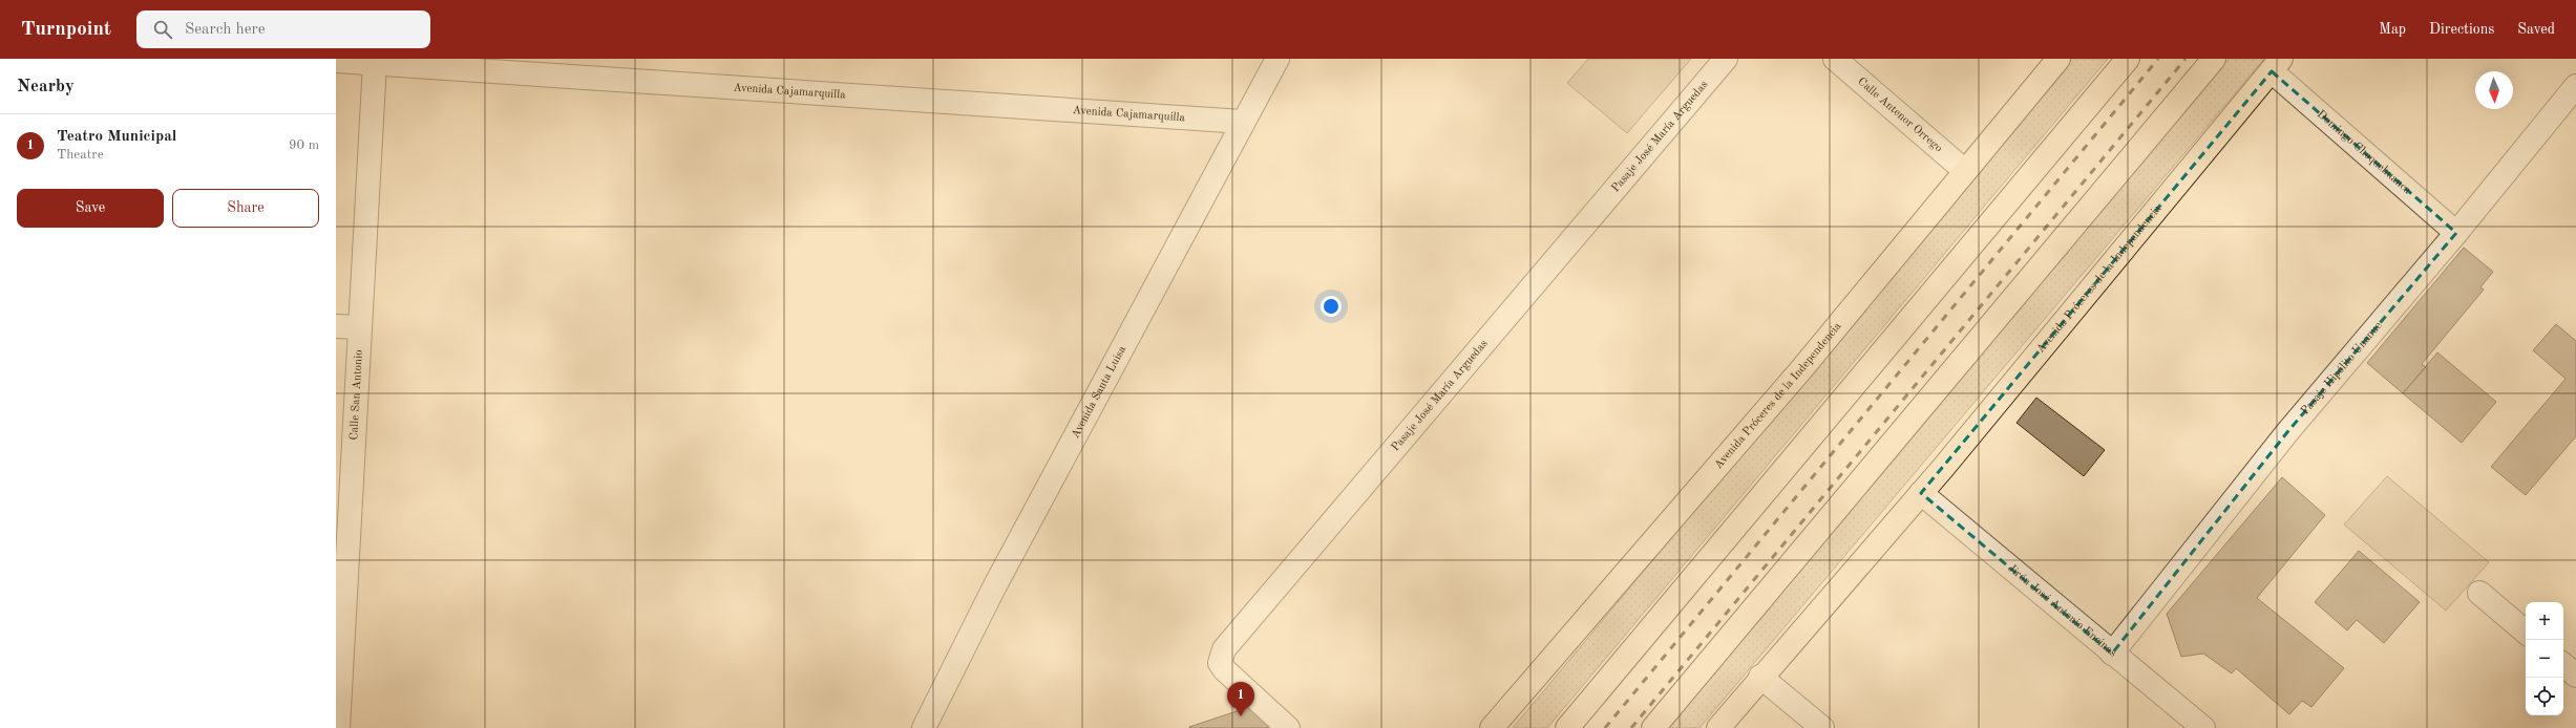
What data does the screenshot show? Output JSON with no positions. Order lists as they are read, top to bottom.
{
  "streets": {
    "main road": ["Avenida Próceres de la Independencia"],
    "street": [
      "Avenida Cajamarquilla",
      "Calle Antenor Orrego",
      "Pasaje José María Arguedas",
      "Domingo Choquehuanca",
      "Pasaje Hipólito Unanue",
      "Avenida Santa Luisa",
      "Calle San Antonio",
      "Jirón José Antonio Encinas"
    ]
  },
  "crossings": [
    ["Avenida Cajamarquilla", "Avenida Santa Luisa"],
    ["Avenida Cajamarquilla", "Calle San Antonio"],
    ["Calle Antenor Orrego", "Avenida Próceres de la Independencia"],
    ["Domingo Choquehuanca", "Avenida Próceres de la Independencia"],
    ["Domingo Choquehuanca", "Pasaje Hipólito Unanue"],
    ["Avenida Próceres de la Independencia", "Jirón José Antonio Encinas"],
    ["Pasaje Hipólito Unanue", "Jirón José Antonio Encinas"]
  ],
  "north": "bottom",
  "page": {
    "header": "Turnpoint",
    "search": "Search here",
    "nav": ["Map", "Directions", "Saved"],
    "heading": "Nearby",
    "list": [
      {
        "mark": "1",
        "name": "Teatro Municipal",
        "note": "Theatre",
        "value": "90 m"
      }
    ],
    "buttons": ["Save", "Share"],
    "map_buttons": ["+", "−"],
    "pins": "1"
  }
}
